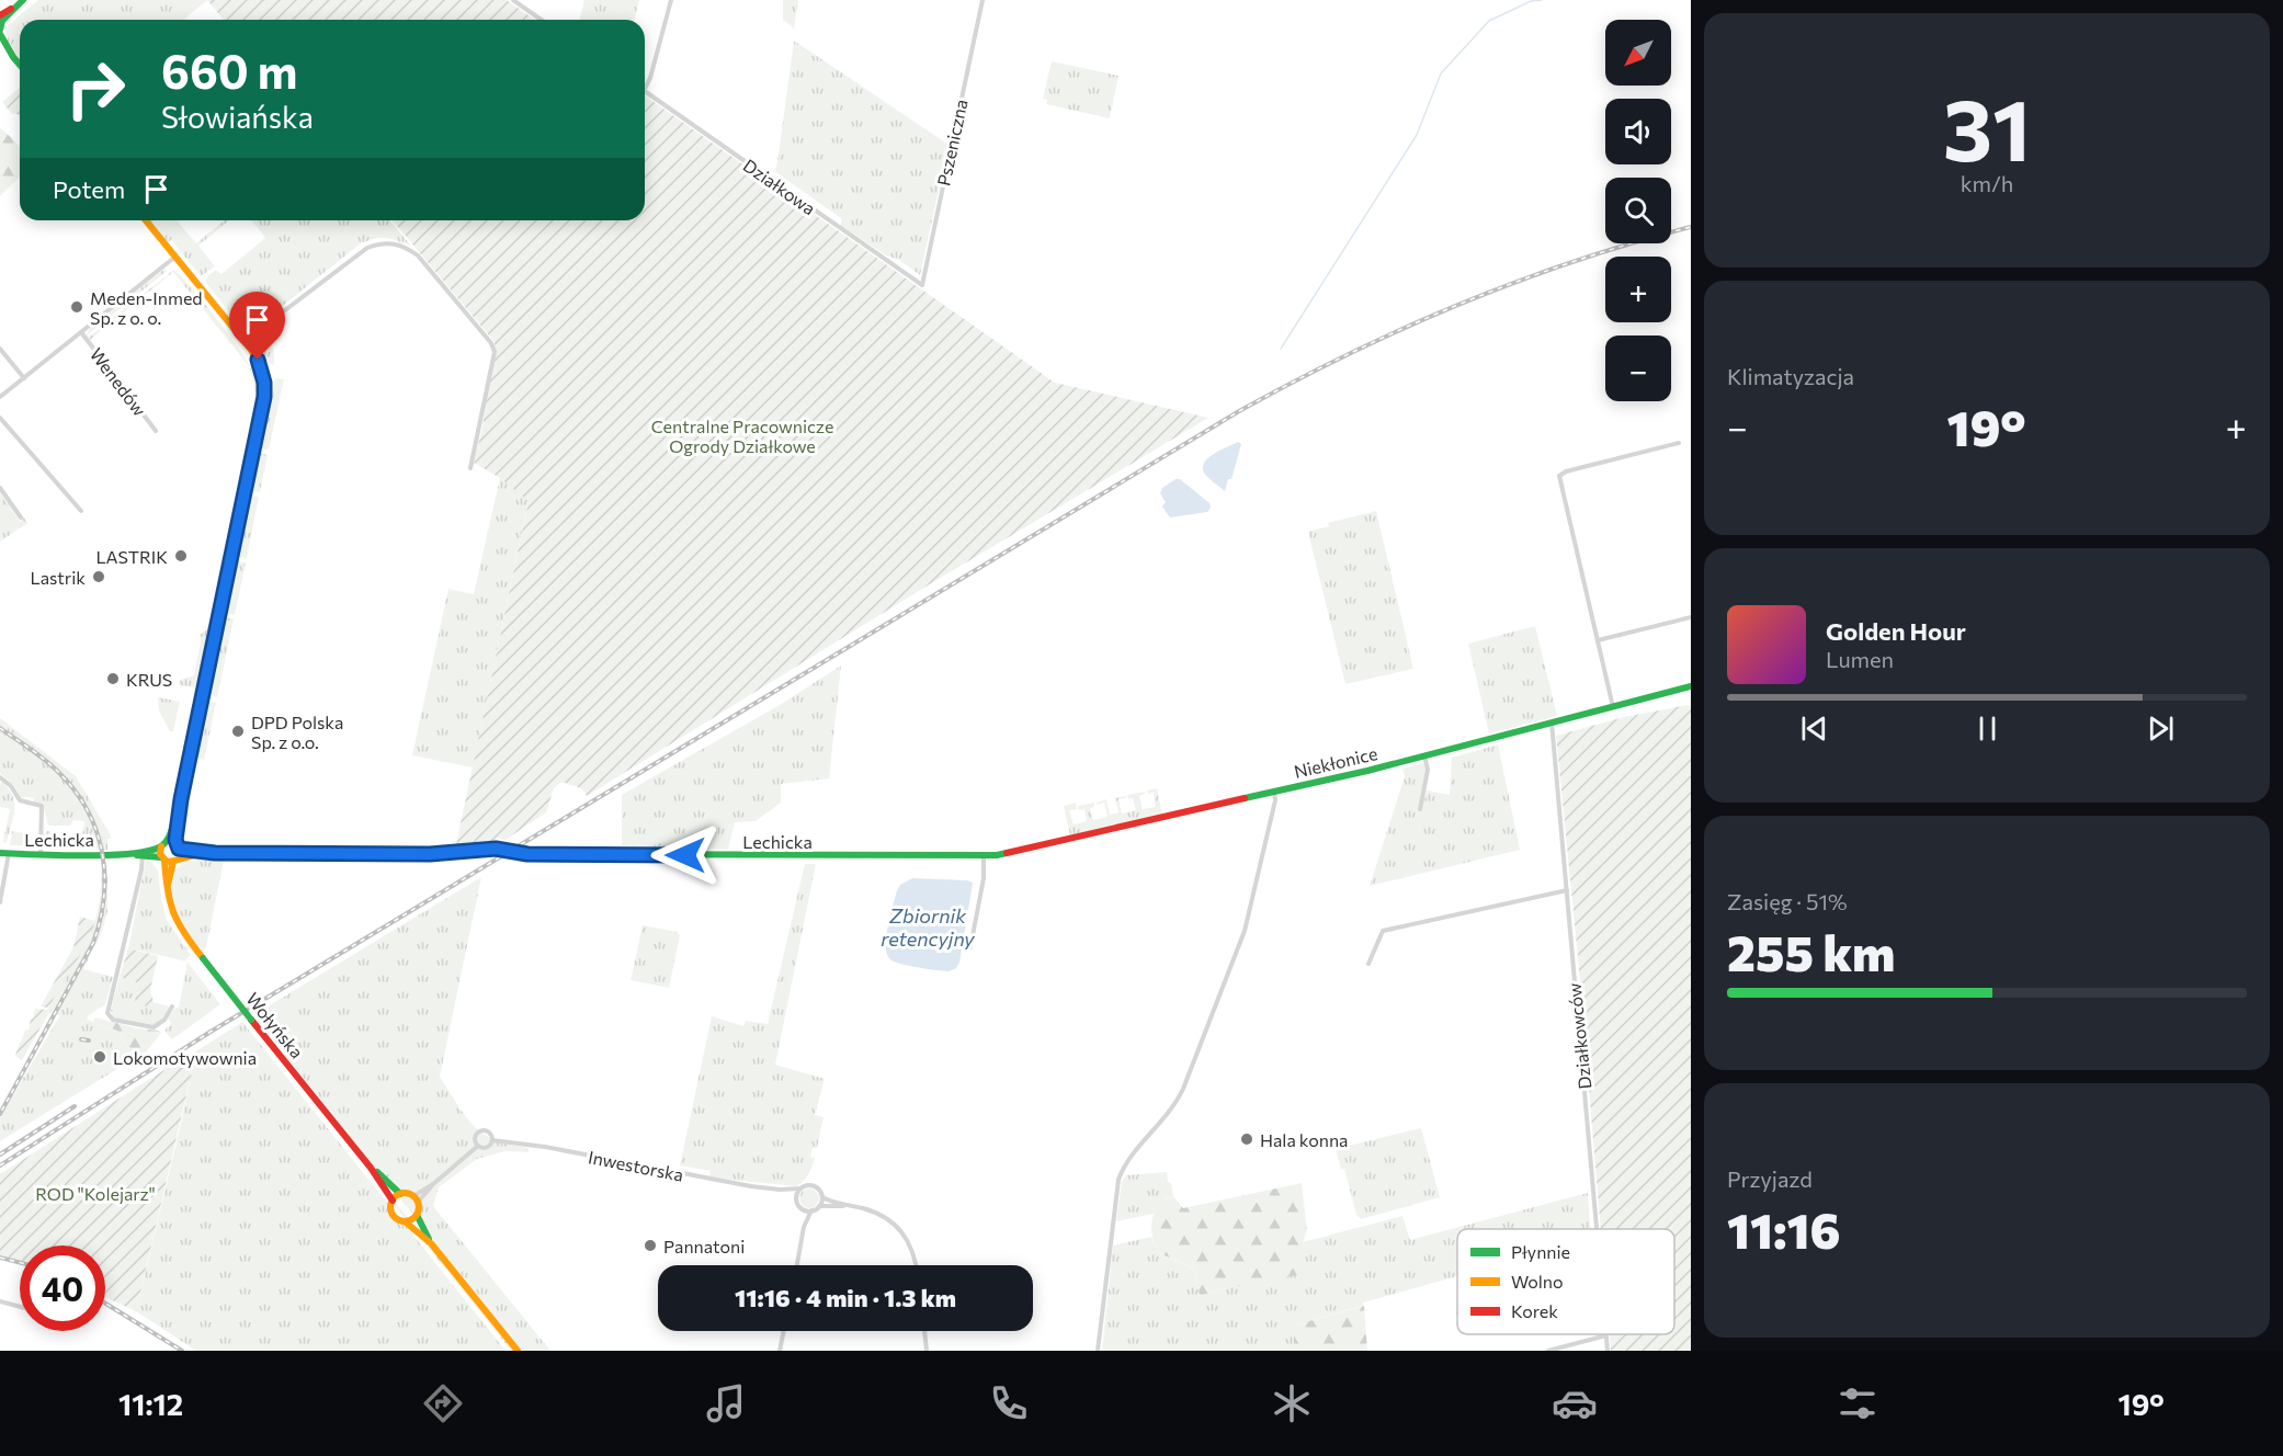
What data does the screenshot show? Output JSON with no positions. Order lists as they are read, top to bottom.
{
  "streets": {
    "street": [
      "Pszeniczna",
      "Działkowa",
      "Wenedów",
      "Niekłonice",
      "Lechicka",
      "Wołyńska",
      "Działkowców",
      "Inwestorska"
    ]
  },
  "crossings": [
    ["Pszeniczna", "Działkowa"],
    ["Niekłonice", "Lechicka"],
    ["Niekłonice", "Działkowców"],
    ["Lechicka", "Wołyńska"]
  ],
  "water": ["Zbiornik retencyjny"],
  "parks": ["Centralne Pracownicze Ogrody Działkowe", "ROD \"Kolejarz\""],
  "places": [
    "Meden-Inmed Sp. z o. o.",
    "LASTRIK",
    "Lastrik",
    "KRUS",
    "DPD Polska Sp. z o.o.",
    "Lokomotywownia",
    "Hala konna",
    "Pannatoni"
  ],
  "legend": ["Płynnie", "Wolno", "Korek"],
  "north": "bottom left",
  "page": {
    "tile": [
      ["31", "km/h"],
      "Klimatyzacja",
      ["Zasięg · 51%", "255 km"],
      ["Przyjazd", "11:16"]
    ],
    "map_buttons": ["+", "−"],
    "turn": ["660 m", "Słowiańska"],
    "then": "Potem",
    "heat": ["−", "19°", "+"],
    "song": ["Golden Hour", "Lumen"],
    "limit": "40",
    "trip": "11:16 · 4 min · 1.3 km",
    "tabs": ["11:12", "19°"]
  }
}
